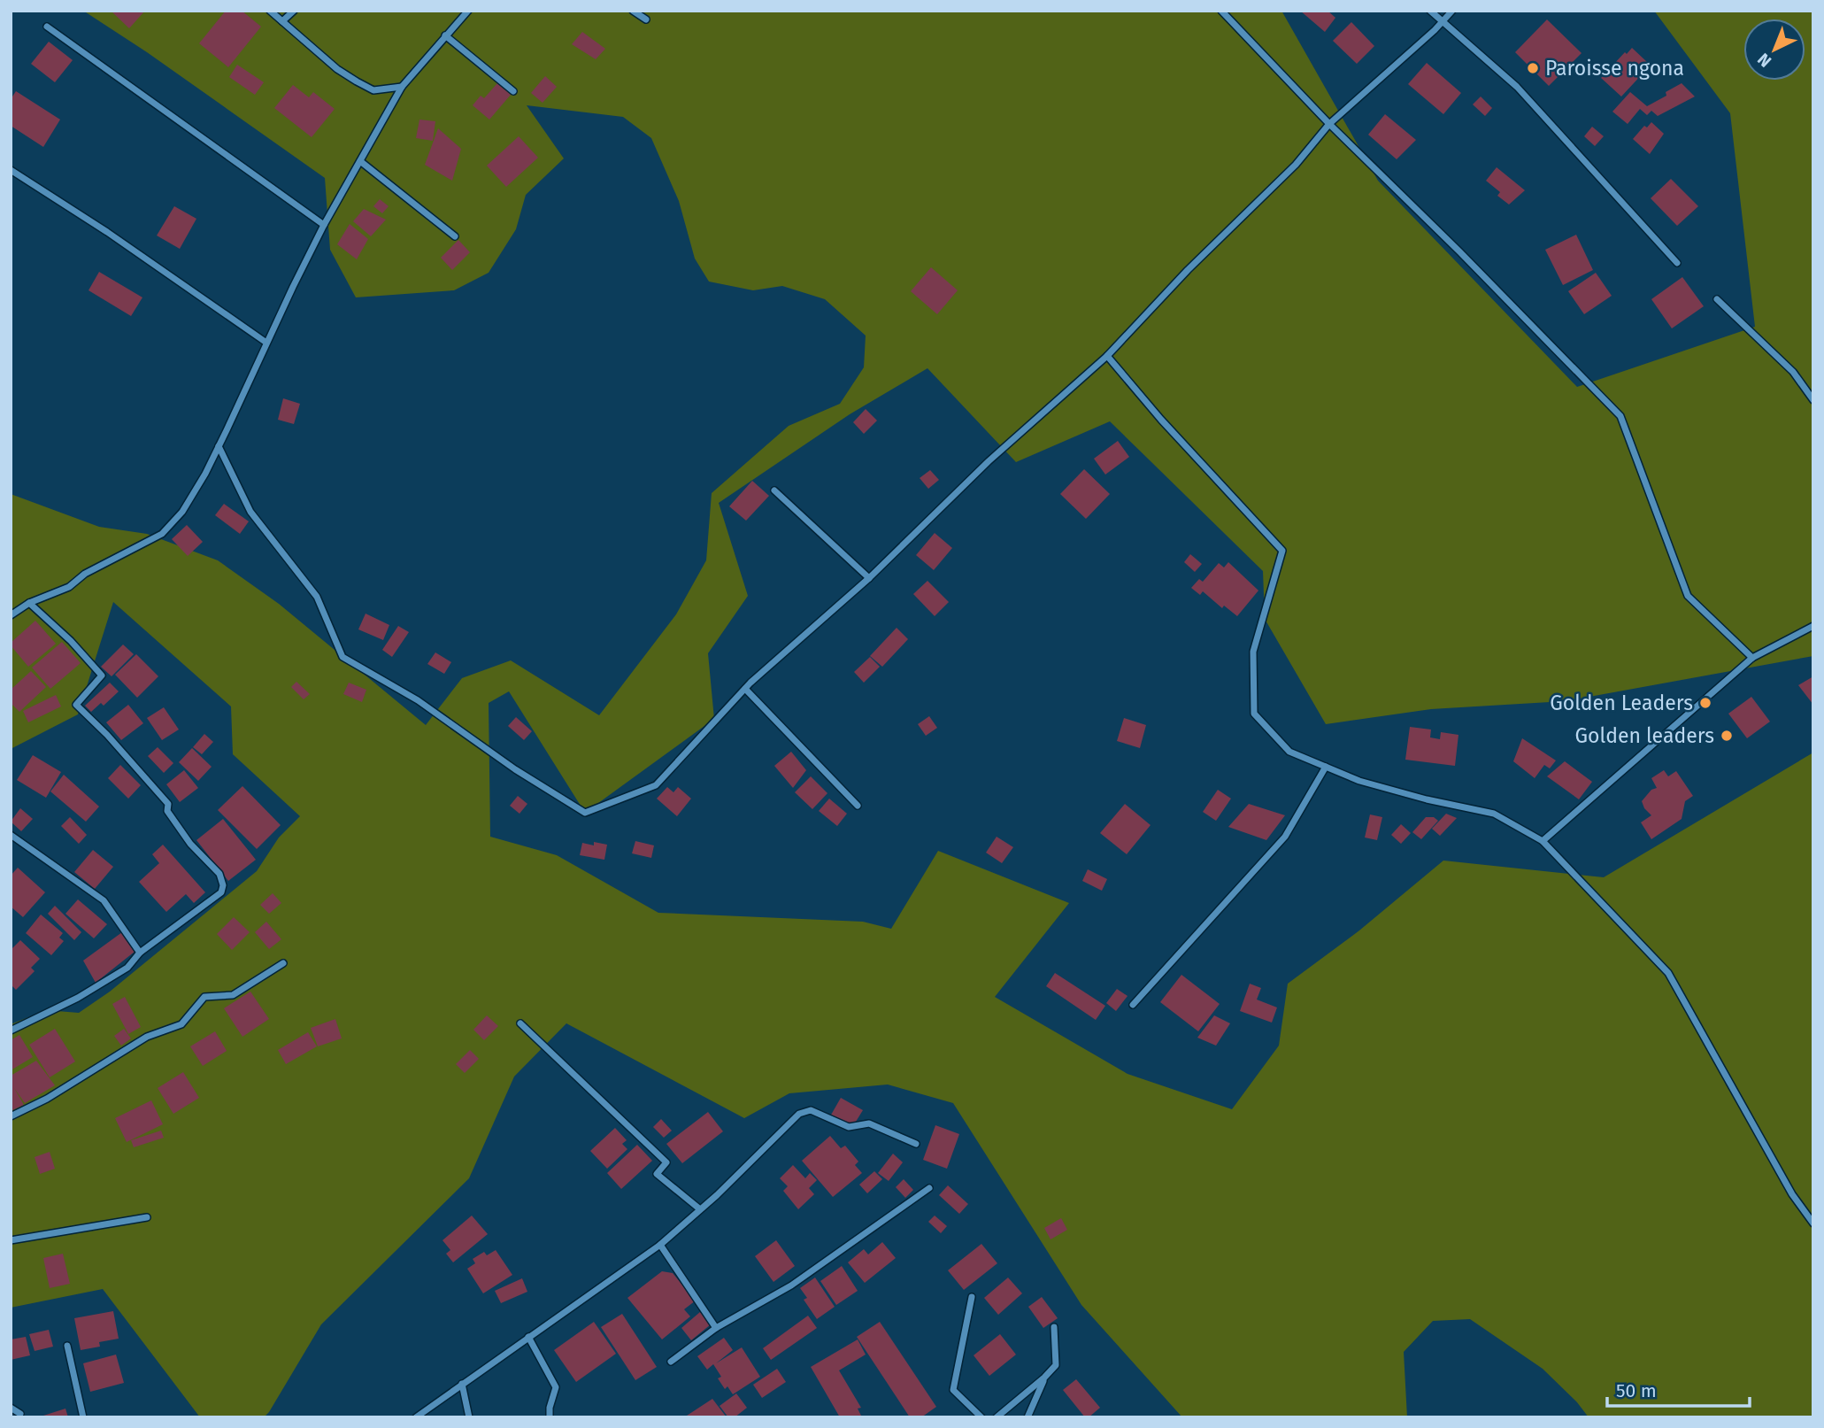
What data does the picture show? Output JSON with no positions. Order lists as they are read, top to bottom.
{
  "places": ["Paroisse ngona", "Golden Leaders", "Golden leaders"],
  "scale_bar": "50 m",
  "north": "bottom left"
}
